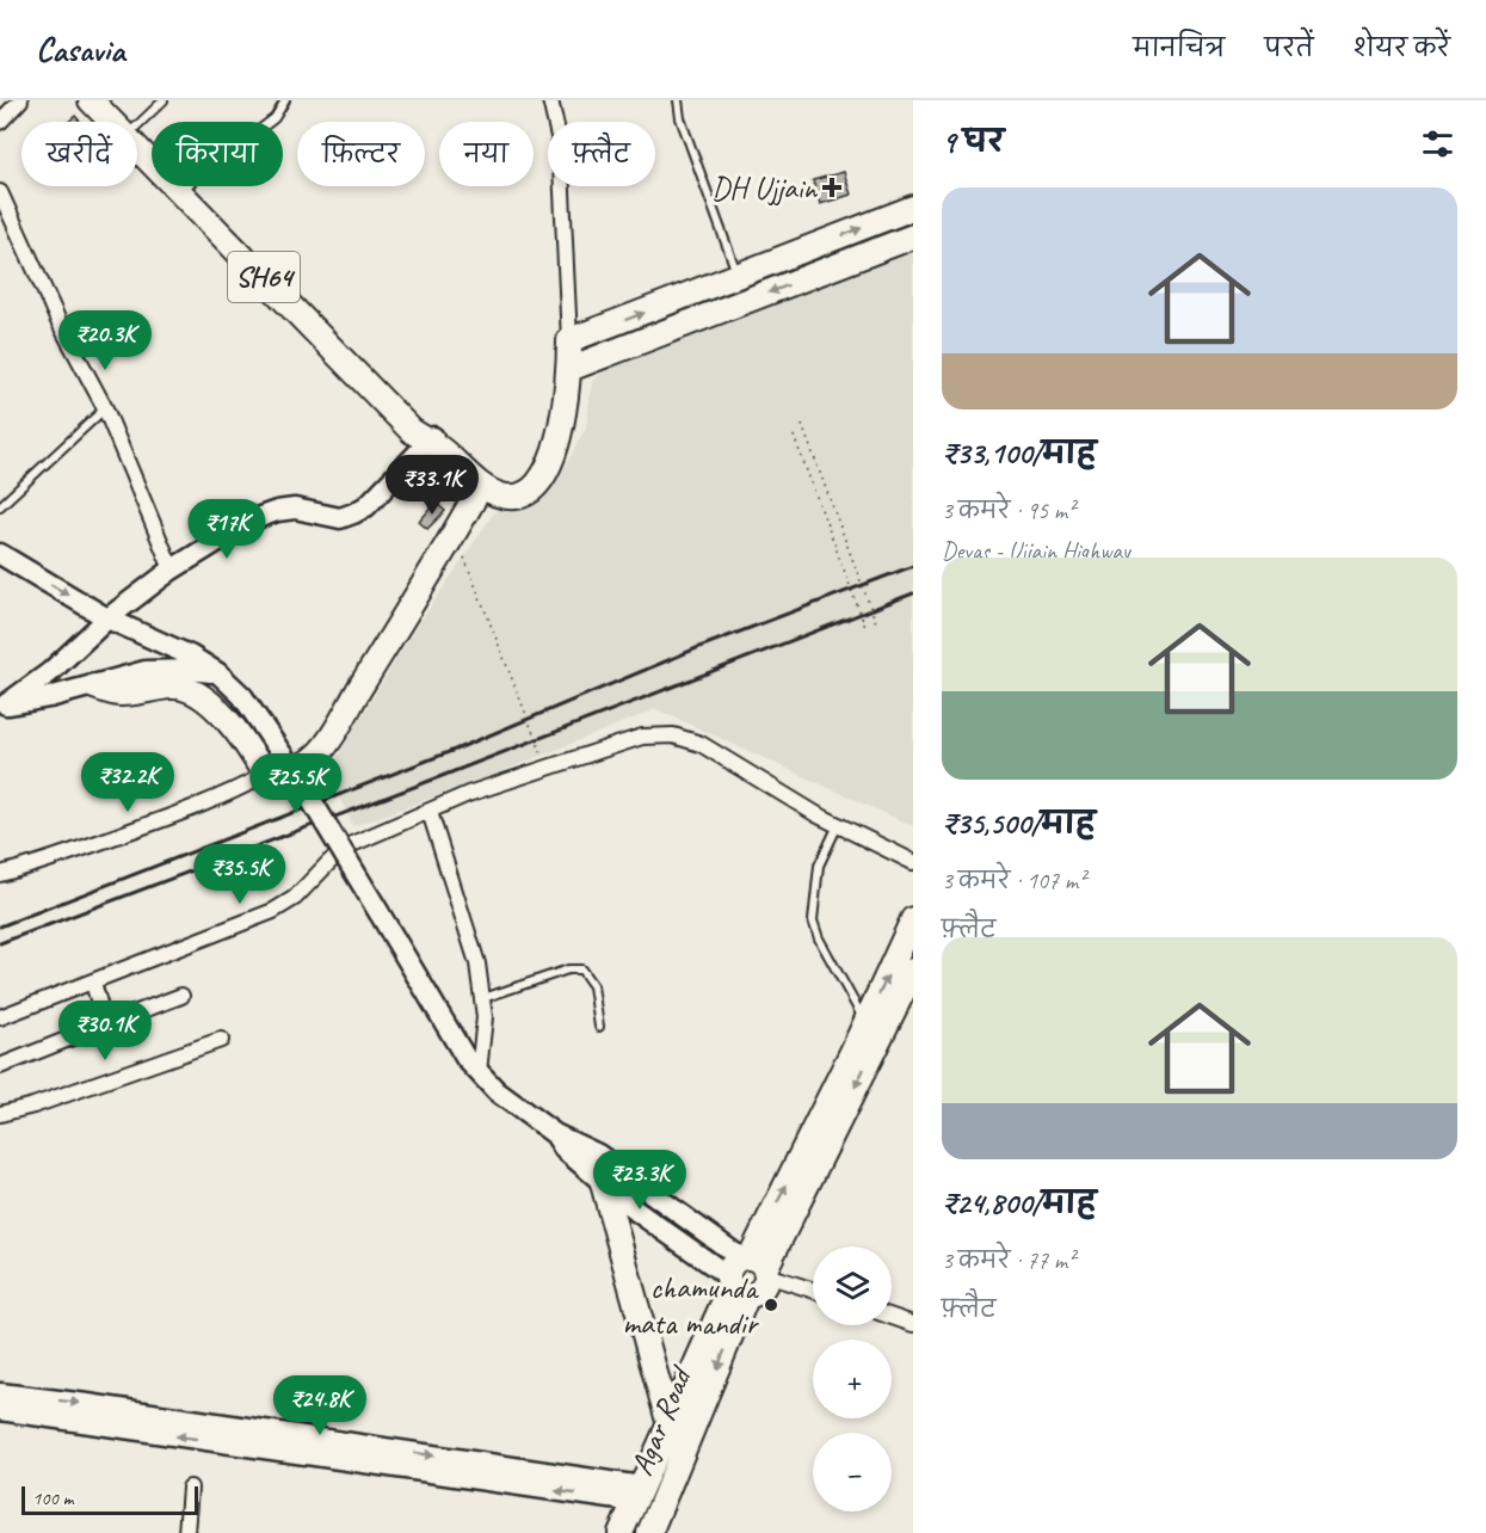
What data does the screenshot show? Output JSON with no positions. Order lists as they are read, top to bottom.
{
  "streets": {
    "main road": ["SH64", "Agar Road"]
  },
  "places": {
    "health": ["DH Ujjain"],
    "other": ["chamunda mata mandir"]
  },
  "scale_bar": "100 m",
  "page": {
    "header": "Casavia",
    "nav": ["मानचित्र", "परतें", "शेयर करें"],
    "heading": "9 घर",
    "chip": [
      "खरीदें",
      "किराया",
      "फ़िल्टर",
      "नया",
      "फ़्लैट"
    ],
    "list": [
      {
        "name": "₹33,100/माह",
        "note": "3 कमरे · 95 m² · Devas - Ujjain Highway"
      },
      {
        "name": "₹35,500/माह",
        "note": "3 कमरे · 107 m² · फ़्लैट"
      },
      {
        "name": "₹24,800/माह",
        "note": "3 कमरे · 77 m² · फ़्लैट"
      }
    ],
    "price": [
      "₹20.3K",
      "₹33.1K",
      "₹17K",
      "₹32.2K",
      "₹25.5K",
      "₹35.5K",
      "₹30.1K",
      "₹23.3K",
      "₹24.8K"
    ],
    "map_buttons": ["+", "−"],
    "scale": "100 m"
  }
}
